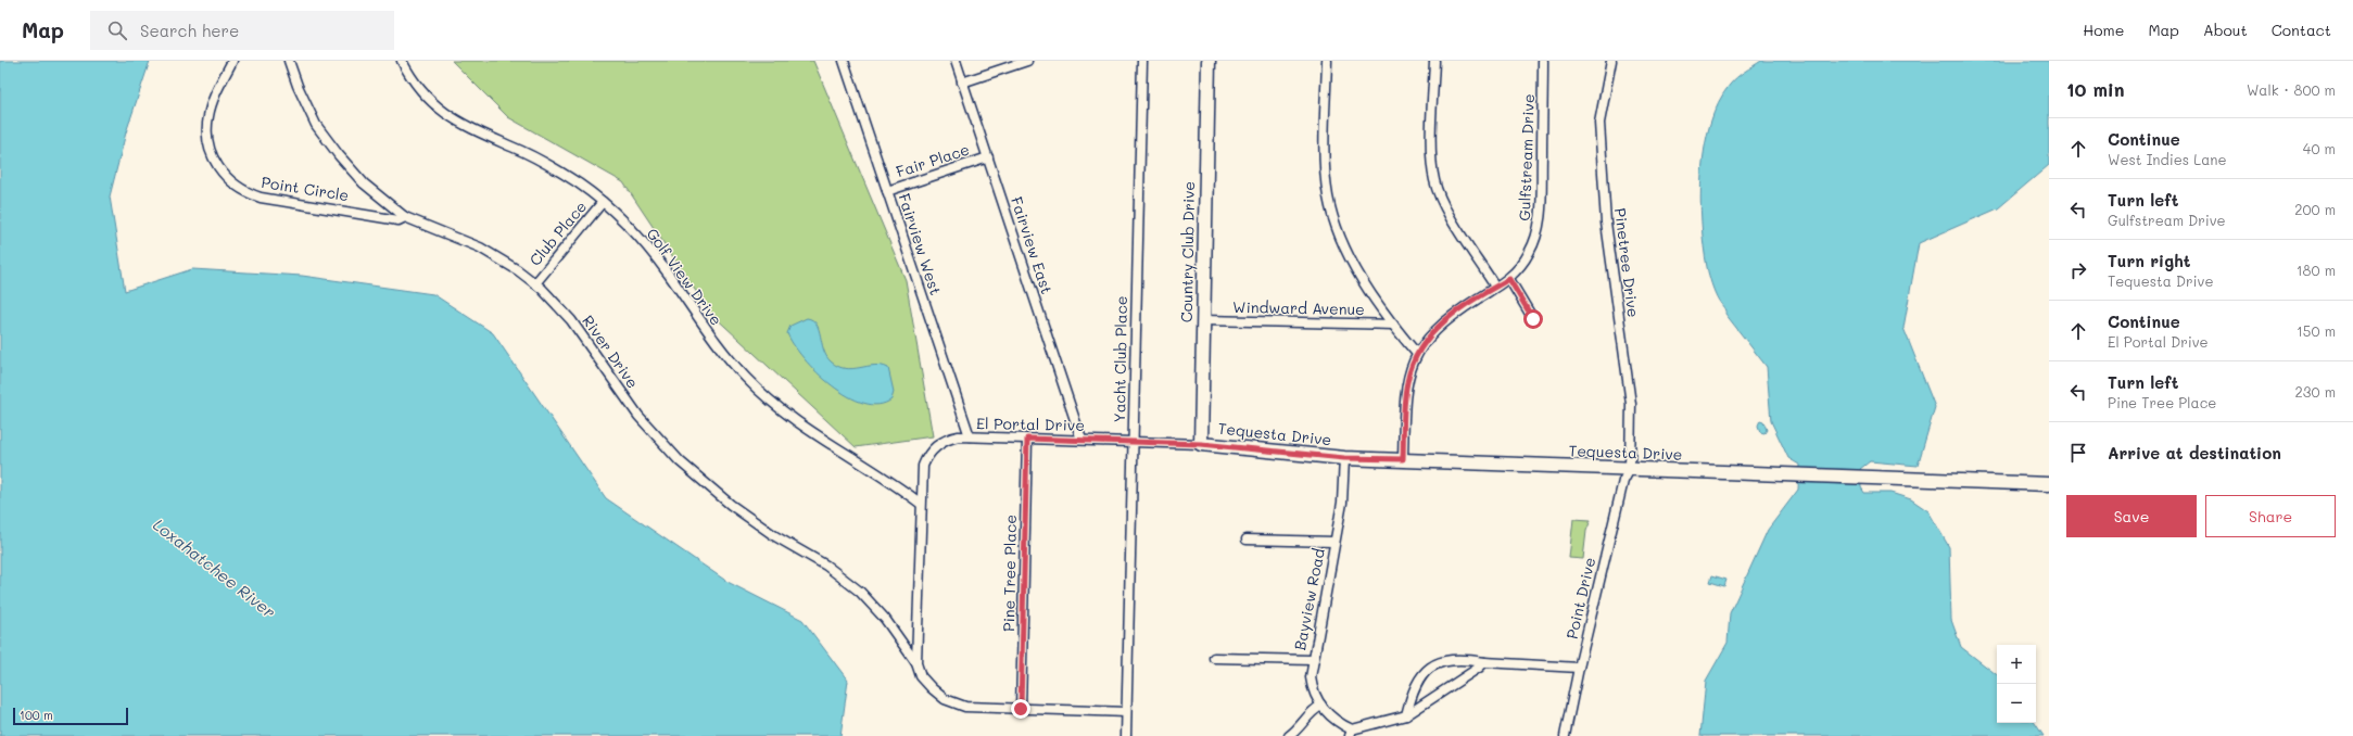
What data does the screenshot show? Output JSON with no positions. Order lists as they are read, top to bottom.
{
  "streets": {
    "street": [
      "Gulfstream Drive",
      "Fair Place",
      "Point Circle",
      "Club Place",
      "Fairview West",
      "Fairview East",
      "Country Club Drive",
      "Pinetree Drive",
      "Golf View Drive",
      "Windward Avenue",
      "River Drive",
      "Yacht Club Place",
      "El Portal Drive",
      "Tequesta Drive",
      "Pine Tree Place",
      "Point Drive",
      "Bayview Road"
    ]
  },
  "crossings": [
    ["Gulfstream Drive", "Tequesta Drive"],
    ["Fair Place", "Fairview West"],
    ["Fair Place", "Fairview East"],
    ["Point Circle", "River Drive"],
    ["Club Place", "Golf View Drive"],
    ["Club Place", "River Drive"],
    ["Fairview West", "El Portal Drive"],
    ["Fairview East", "El Portal Drive"],
    ["Country Club Drive", "Windward Avenue"],
    ["Country Club Drive", "El Portal Drive"],
    ["Country Club Drive", "Tequesta Drive"],
    ["Pinetree Drive", "Tequesta Drive"],
    ["Pinetree Drive", "Point Drive"],
    ["Golf View Drive", "El Portal Drive"],
    ["River Drive", "El Portal Drive"],
    ["Yacht Club Place", "El Portal Drive"],
    ["El Portal Drive", "Tequesta Drive"],
    ["El Portal Drive", "Pine Tree Place"],
    ["Tequesta Drive", "Point Drive"],
    ["Tequesta Drive", "Bayview Road"]
  ],
  "water": ["Loxahatchee River"],
  "scale_bar": "100 m",
  "page": {
    "header": "Map",
    "search": "Search here",
    "nav": [
      "Home",
      "Map",
      "About",
      "Contact"
    ],
    "heading": ["10 min", "Walk · 800 m"],
    "list": [
      ["Continue", "West Indies Lane", "40 m"],
      ["Turn left", "Gulfstream Drive", "200 m"],
      ["Turn right", "Tequesta Drive", "180 m"],
      ["Continue", "El Portal Drive", "150 m"],
      ["Turn left", "Pine Tree Place", "230 m"],
      "Arrive at destination"
    ],
    "buttons": ["Save", "Share"],
    "map_buttons": ["+", "−"],
    "scale": "100 m"
  }
}
